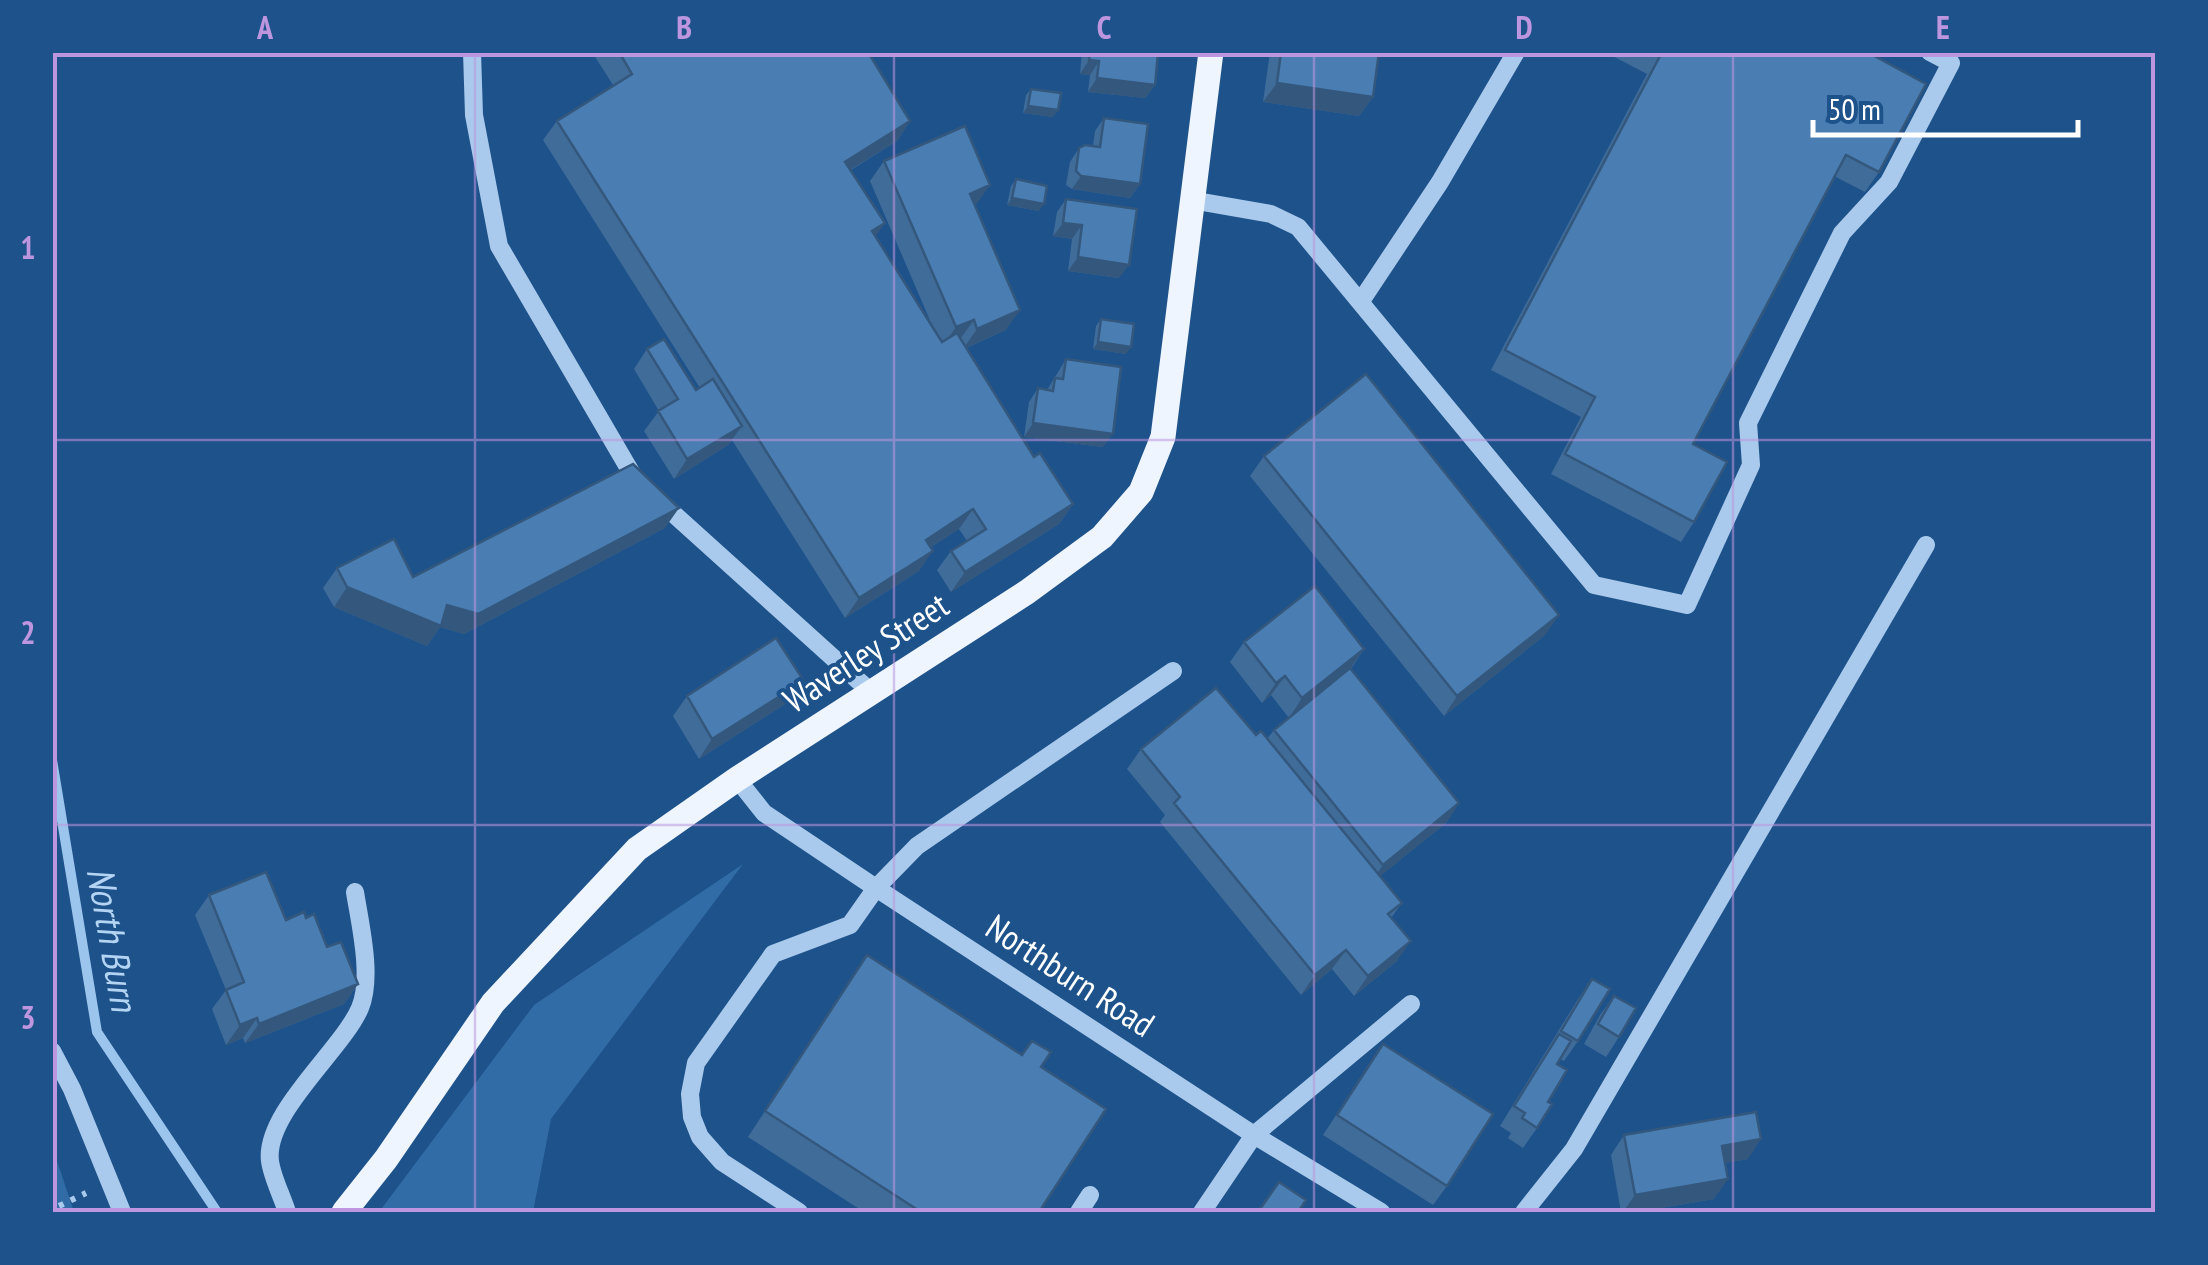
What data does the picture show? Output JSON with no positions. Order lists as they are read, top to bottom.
{
  "streets": {
    "main road": ["Waverley Street"],
    "street": ["Northburn Road"]
  },
  "crossings": [
    ["Waverley Street", "Northburn Road"]
  ],
  "water": ["North Burn"],
  "scale_bar": "50 m",
  "grid": {
    "columns": [
      "A",
      "B",
      "C",
      "D",
      "E"
    ],
    "rows": ["1", "2", "3"]
  }
}
